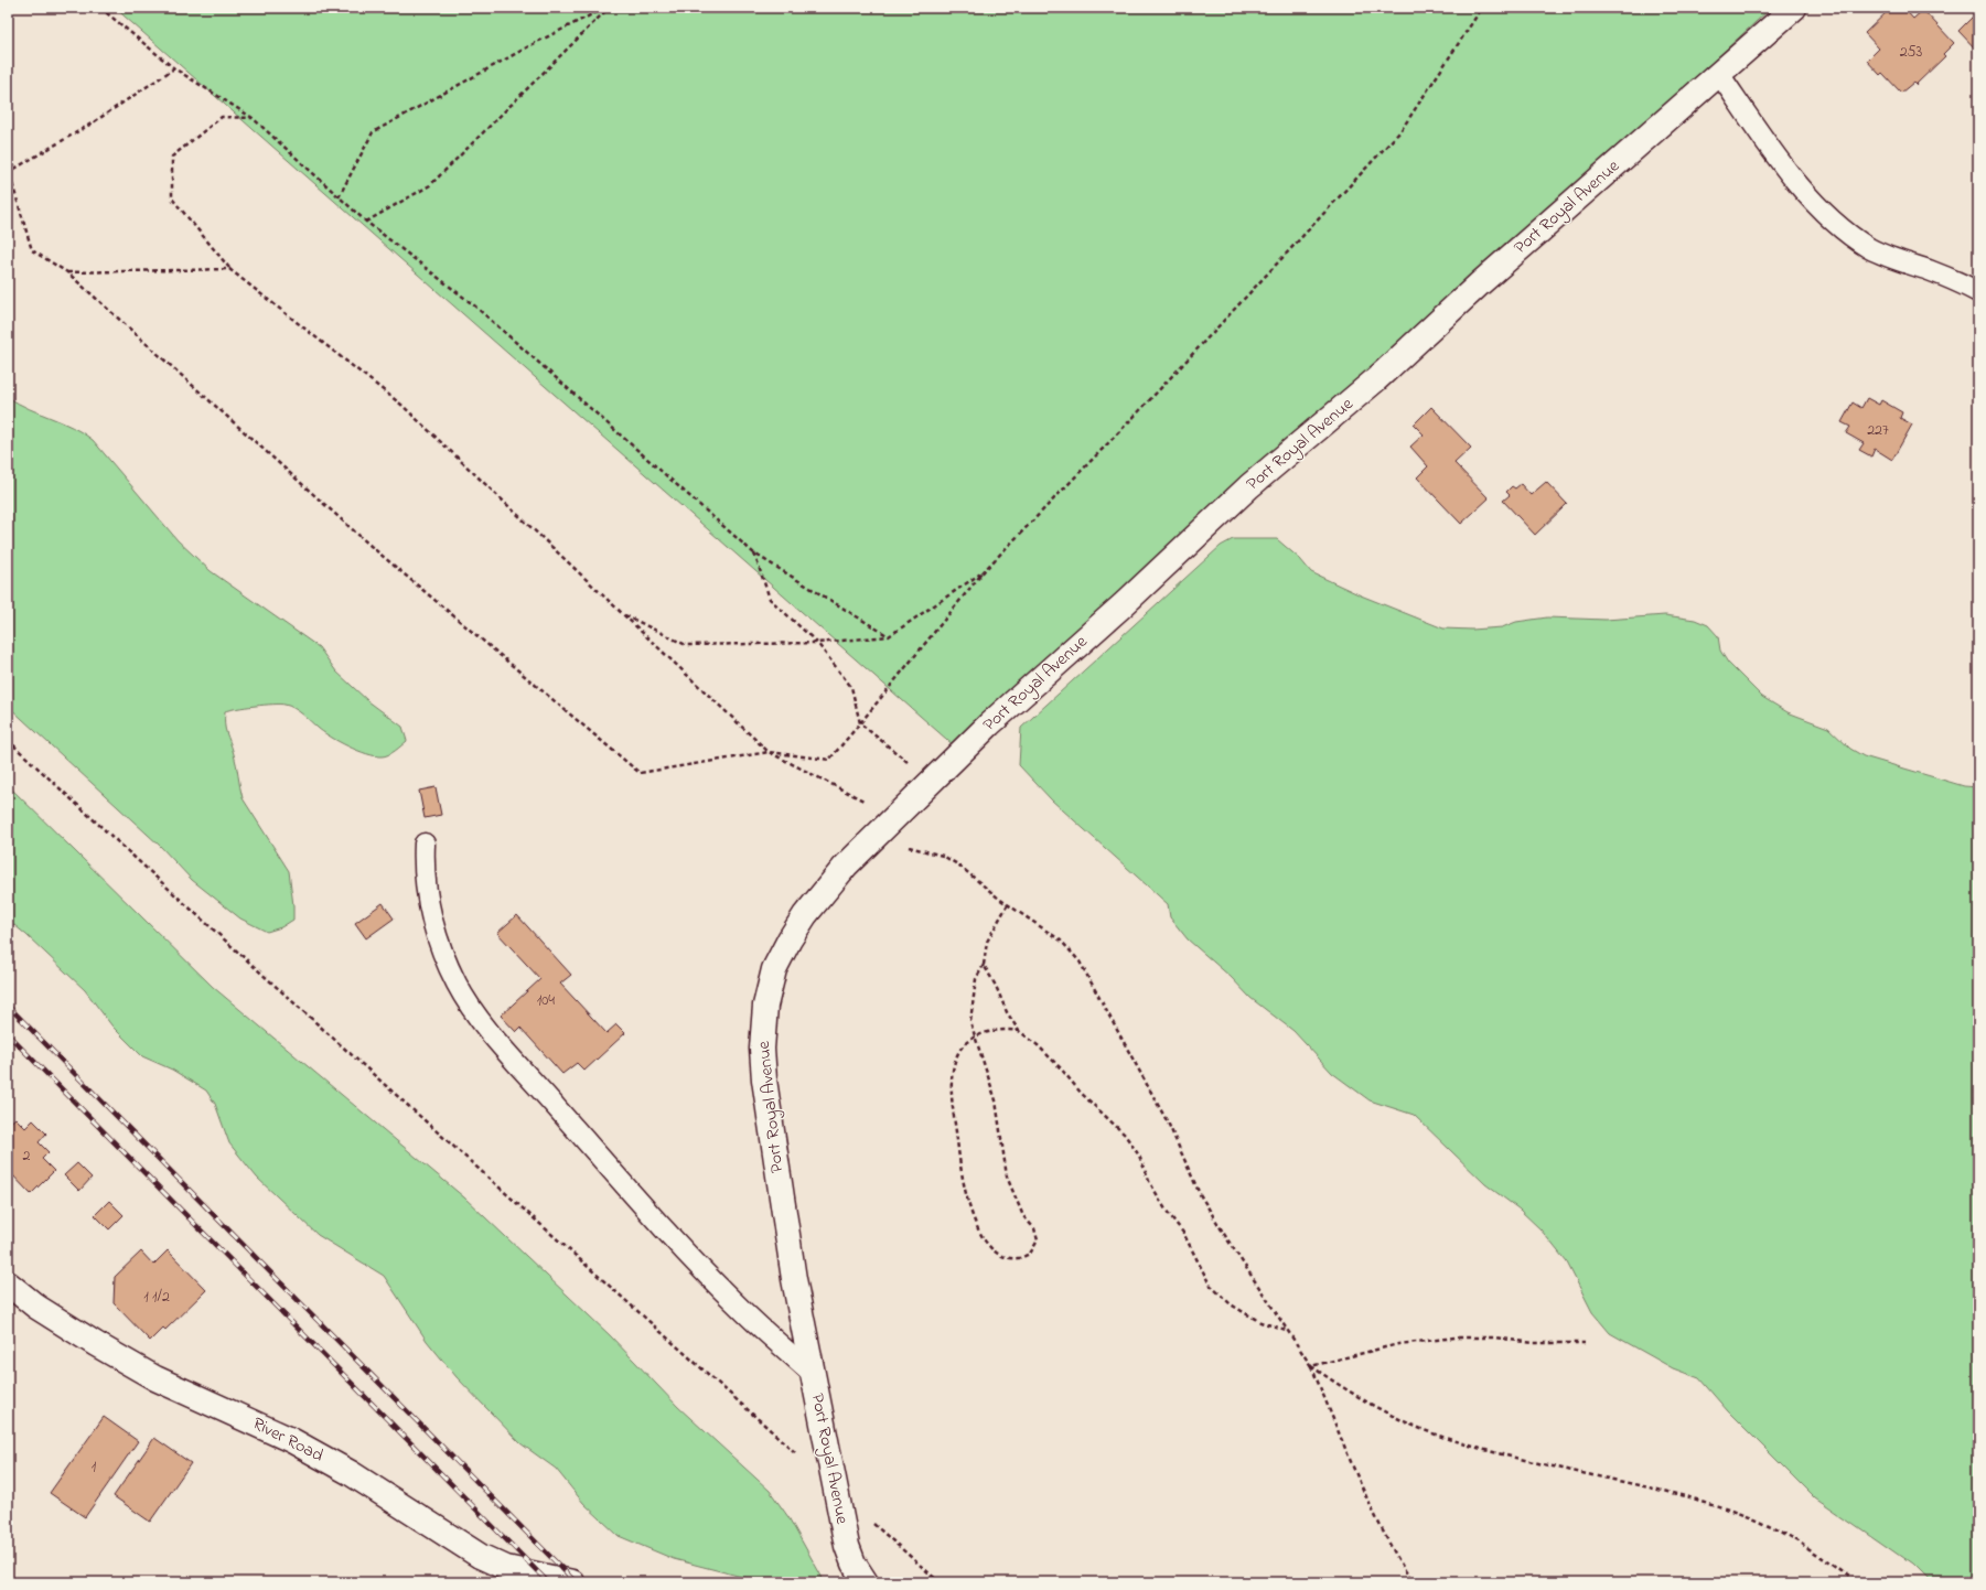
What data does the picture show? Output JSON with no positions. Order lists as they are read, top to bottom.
{
  "streets": {
    "street": ["Port Royal Avenue", "River Road"]
  },
  "house_numbers": [
    "253",
    "227",
    "104",
    "2",
    "1 1/2",
    "1"
  ]
}
